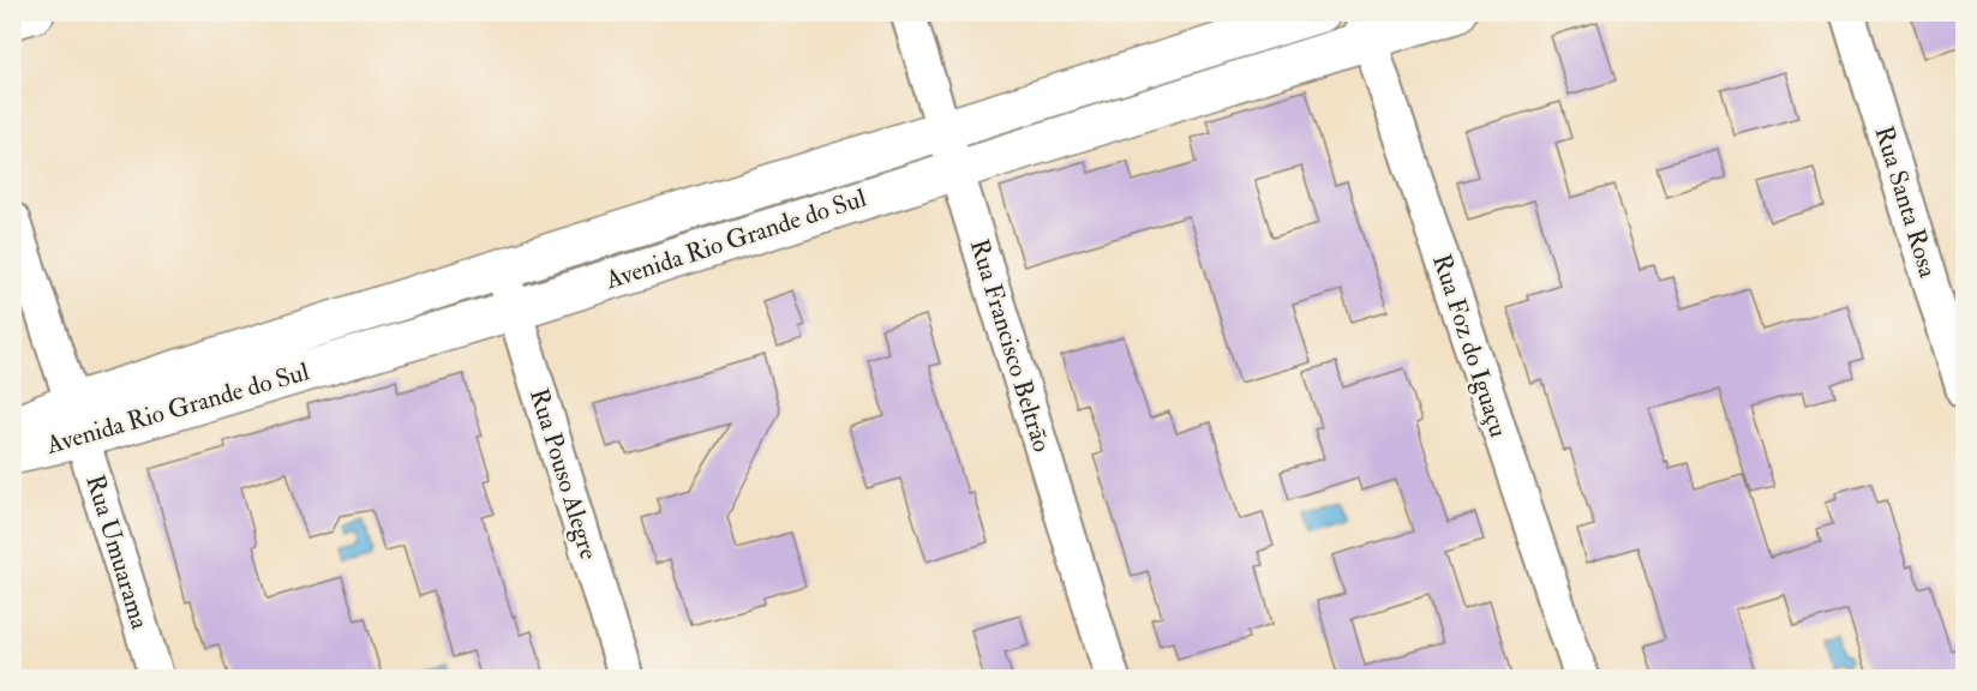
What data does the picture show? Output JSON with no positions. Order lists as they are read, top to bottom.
{
  "streets": {
    "street": [
      "Rua Santa Rosa",
      "Avenida Rio Grande do Sul",
      "Rua Francisco Beltrão",
      "Rua Foz do Iguaçu",
      "Rua Pouso Alegre",
      "Rua Umuarama"
    ]
  },
  "crossings": [
    ["Avenida Rio Grande do Sul", "Rua Francisco Beltrão"],
    ["Avenida Rio Grande do Sul", "Rua Foz do Iguaçu"],
    ["Avenida Rio Grande do Sul", "Rua Pouso Alegre"],
    ["Avenida Rio Grande do Sul", "Rua Umuarama"]
  ]
}
